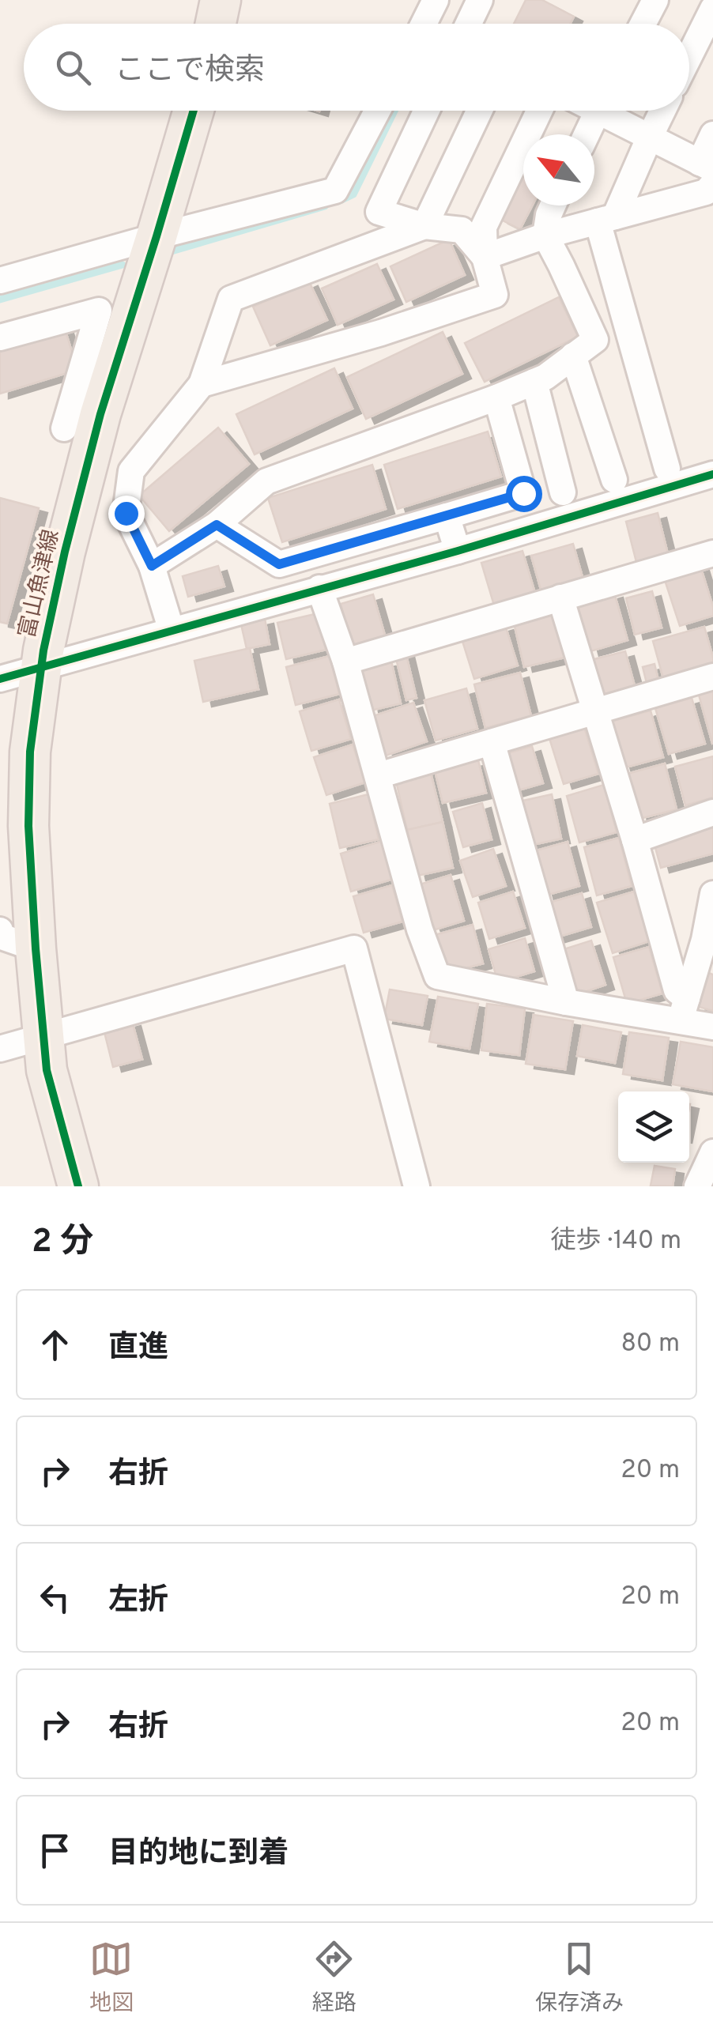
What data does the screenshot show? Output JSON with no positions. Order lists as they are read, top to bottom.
{
  "streets": {
    "main road": ["富山魚津線"]
  },
  "north": "top left",
  "page": {
    "search": "ここで検索",
    "heading": ["2 分", "徒歩 · 140 m"],
    "list": [
      ["直進", "80 m"],
      ["右折", "20 m"],
      ["左折", "20 m"],
      ["右折", "20 m"],
      "目的地に到着"
    ],
    "nav": ["地図", "経路", "保存済み"]
  }
}
